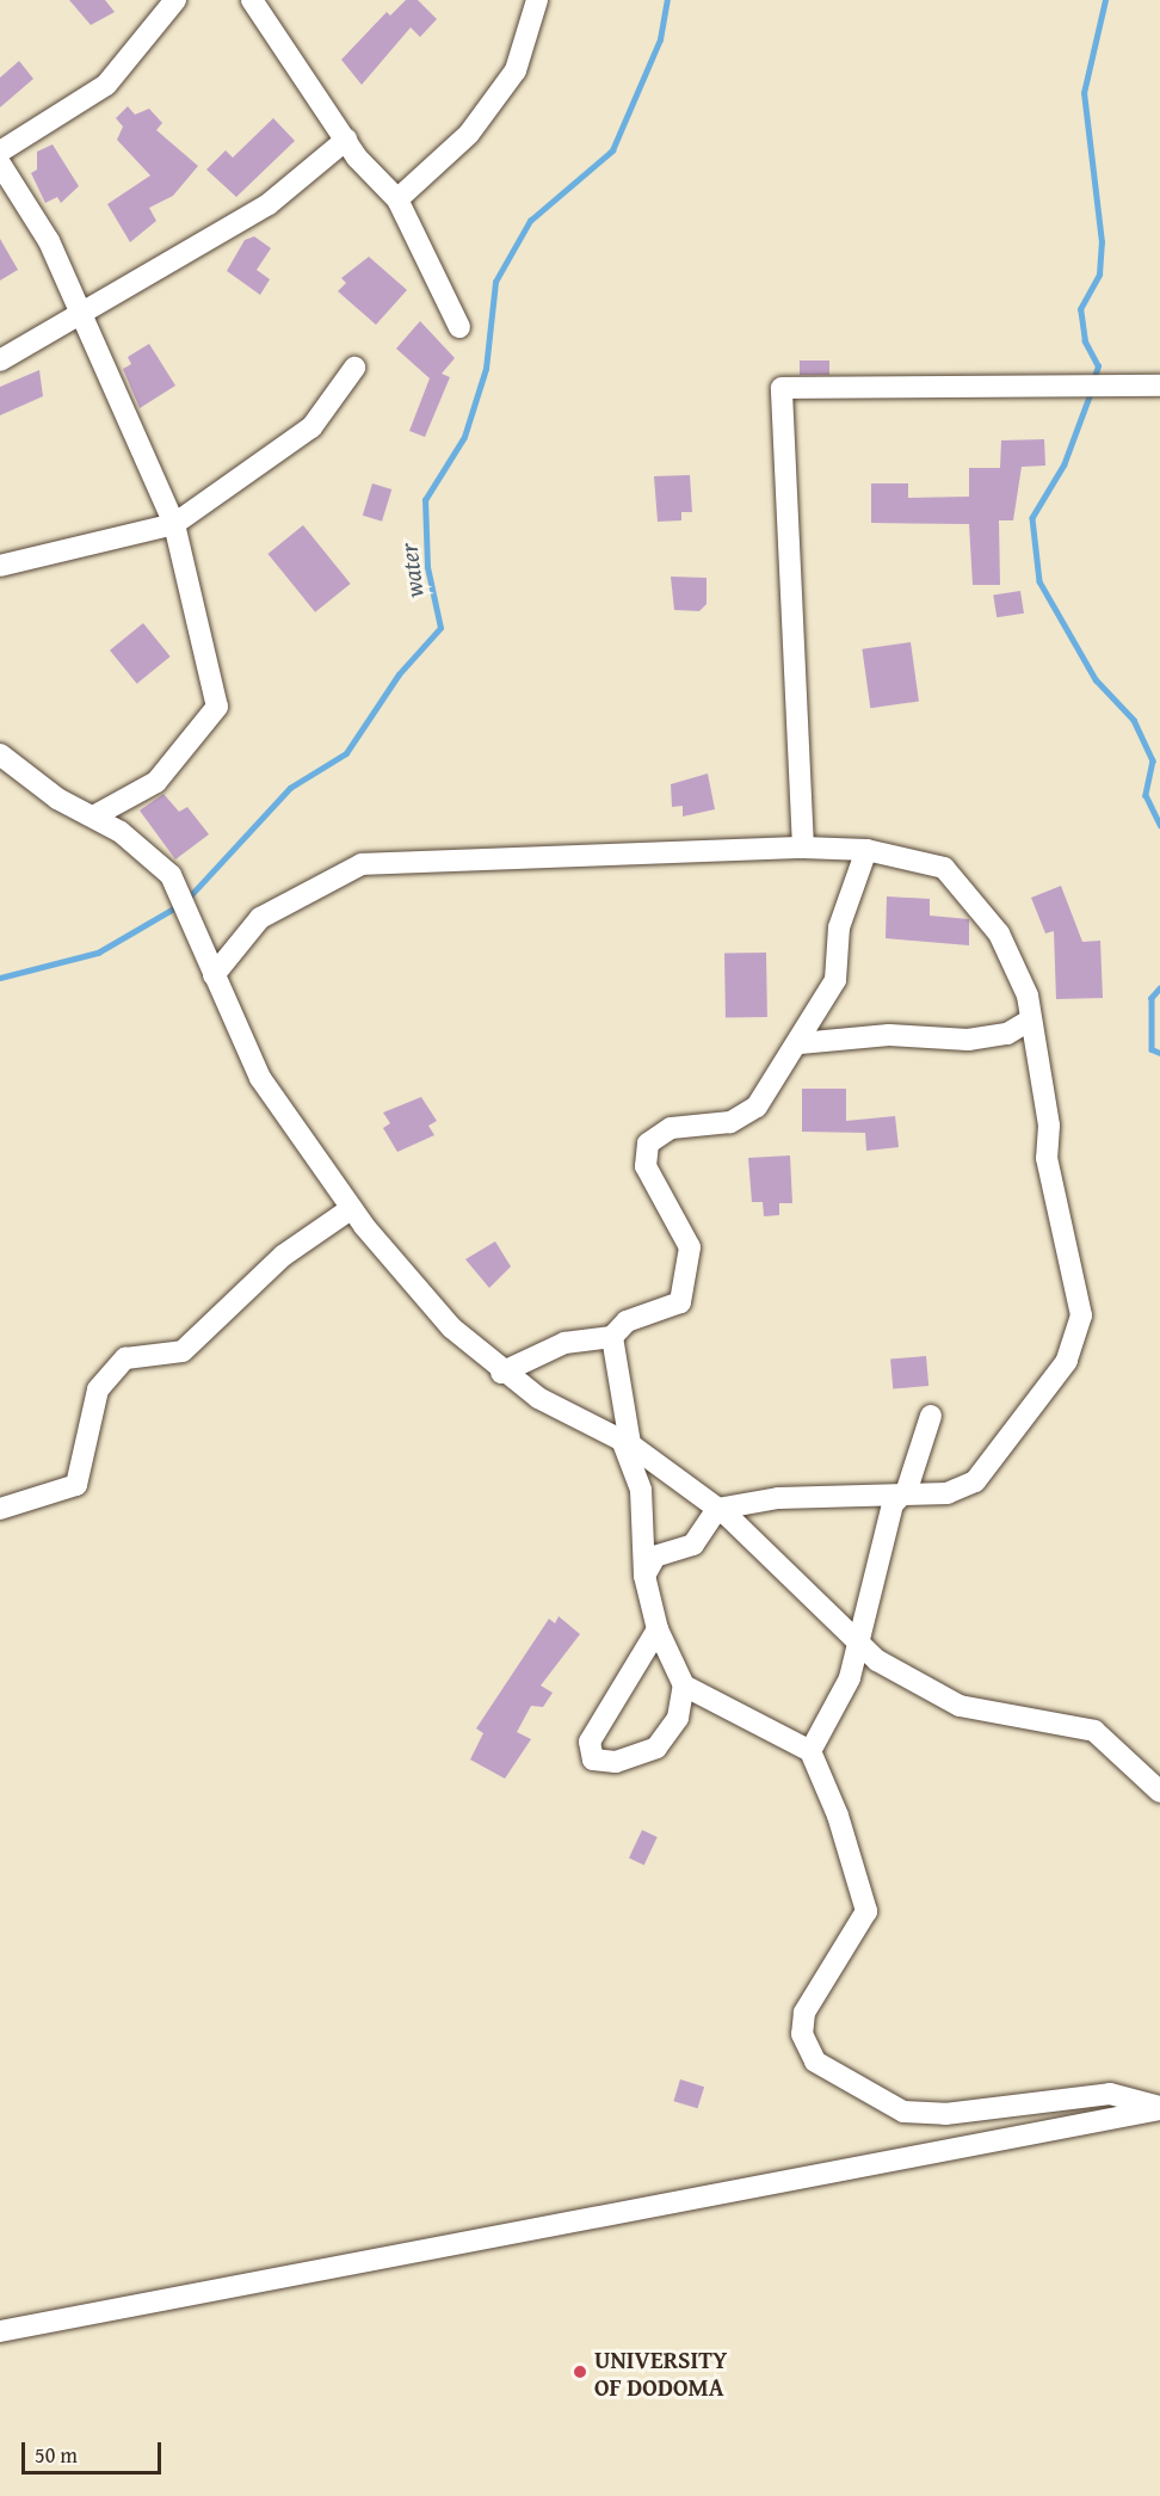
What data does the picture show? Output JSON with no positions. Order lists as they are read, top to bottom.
{
  "water": ["water"],
  "places": ["UNIVERSITY OF DODOMA"],
  "scale_bar": "50 m"
}
